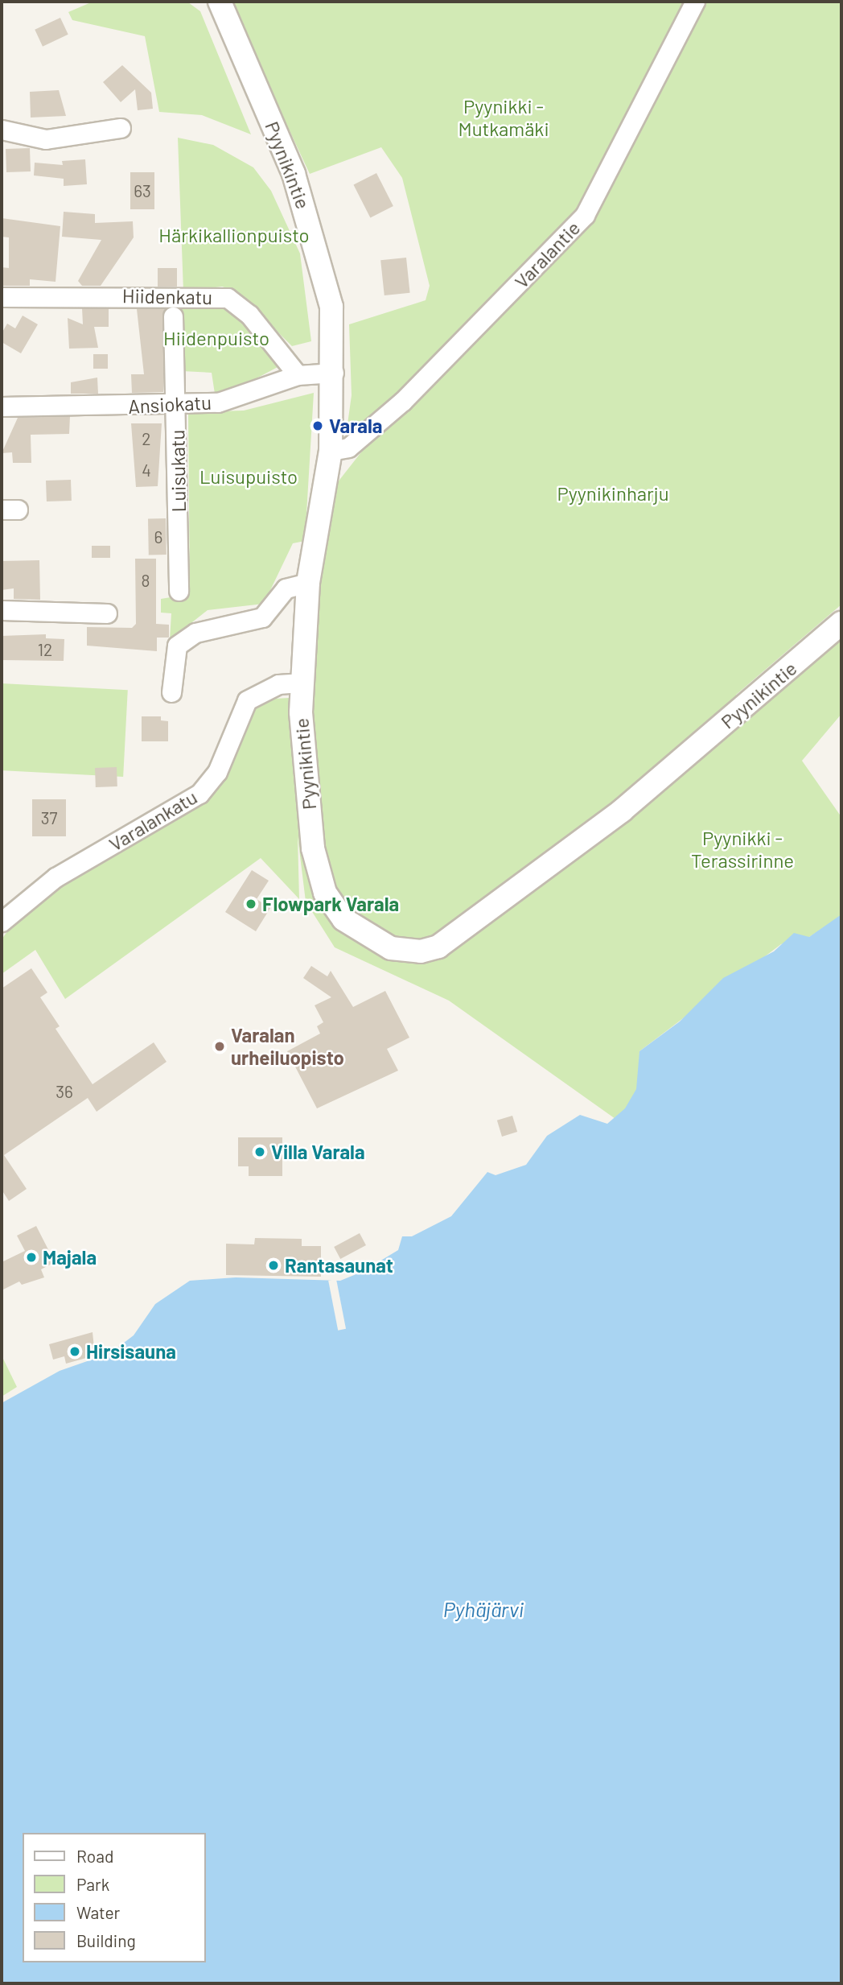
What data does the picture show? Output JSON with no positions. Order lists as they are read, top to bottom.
{
  "streets": {
    "street": [
      "Pyynikintie",
      "Varalantie",
      "Hiidenkatu",
      "Ansiokatu",
      "Luisukatu",
      "Varalankatu"
    ]
  },
  "crossings": [
    ["Pyynikintie", "Varalantie"],
    ["Pyynikintie", "Ansiokatu"],
    ["Pyynikintie", "Varalankatu"],
    ["Hiidenkatu", "Ansiokatu"],
    ["Ansiokatu", "Luisukatu"]
  ],
  "water": ["Pyhäjärvi"],
  "parks": [
    "Pyynikki - Mutkamäki",
    "Härkikallionpuisto",
    "Hiidenpuisto",
    "Luisupuisto",
    "Pyynikinharju",
    "Pyynikki - Terassirinne"
  ],
  "places": [
    "Varala",
    "Flowpark Varala",
    "Varalan urheiluopisto",
    "Villa Varala",
    "Majala",
    "Rantasaunat",
    "Hirsisauna"
  ],
  "house_numbers": [
    "63",
    "2",
    "4",
    "6",
    "8",
    "12",
    "37",
    "36"
  ],
  "legend": [
    "Road",
    "Park",
    "Water",
    "Building"
  ]
}
